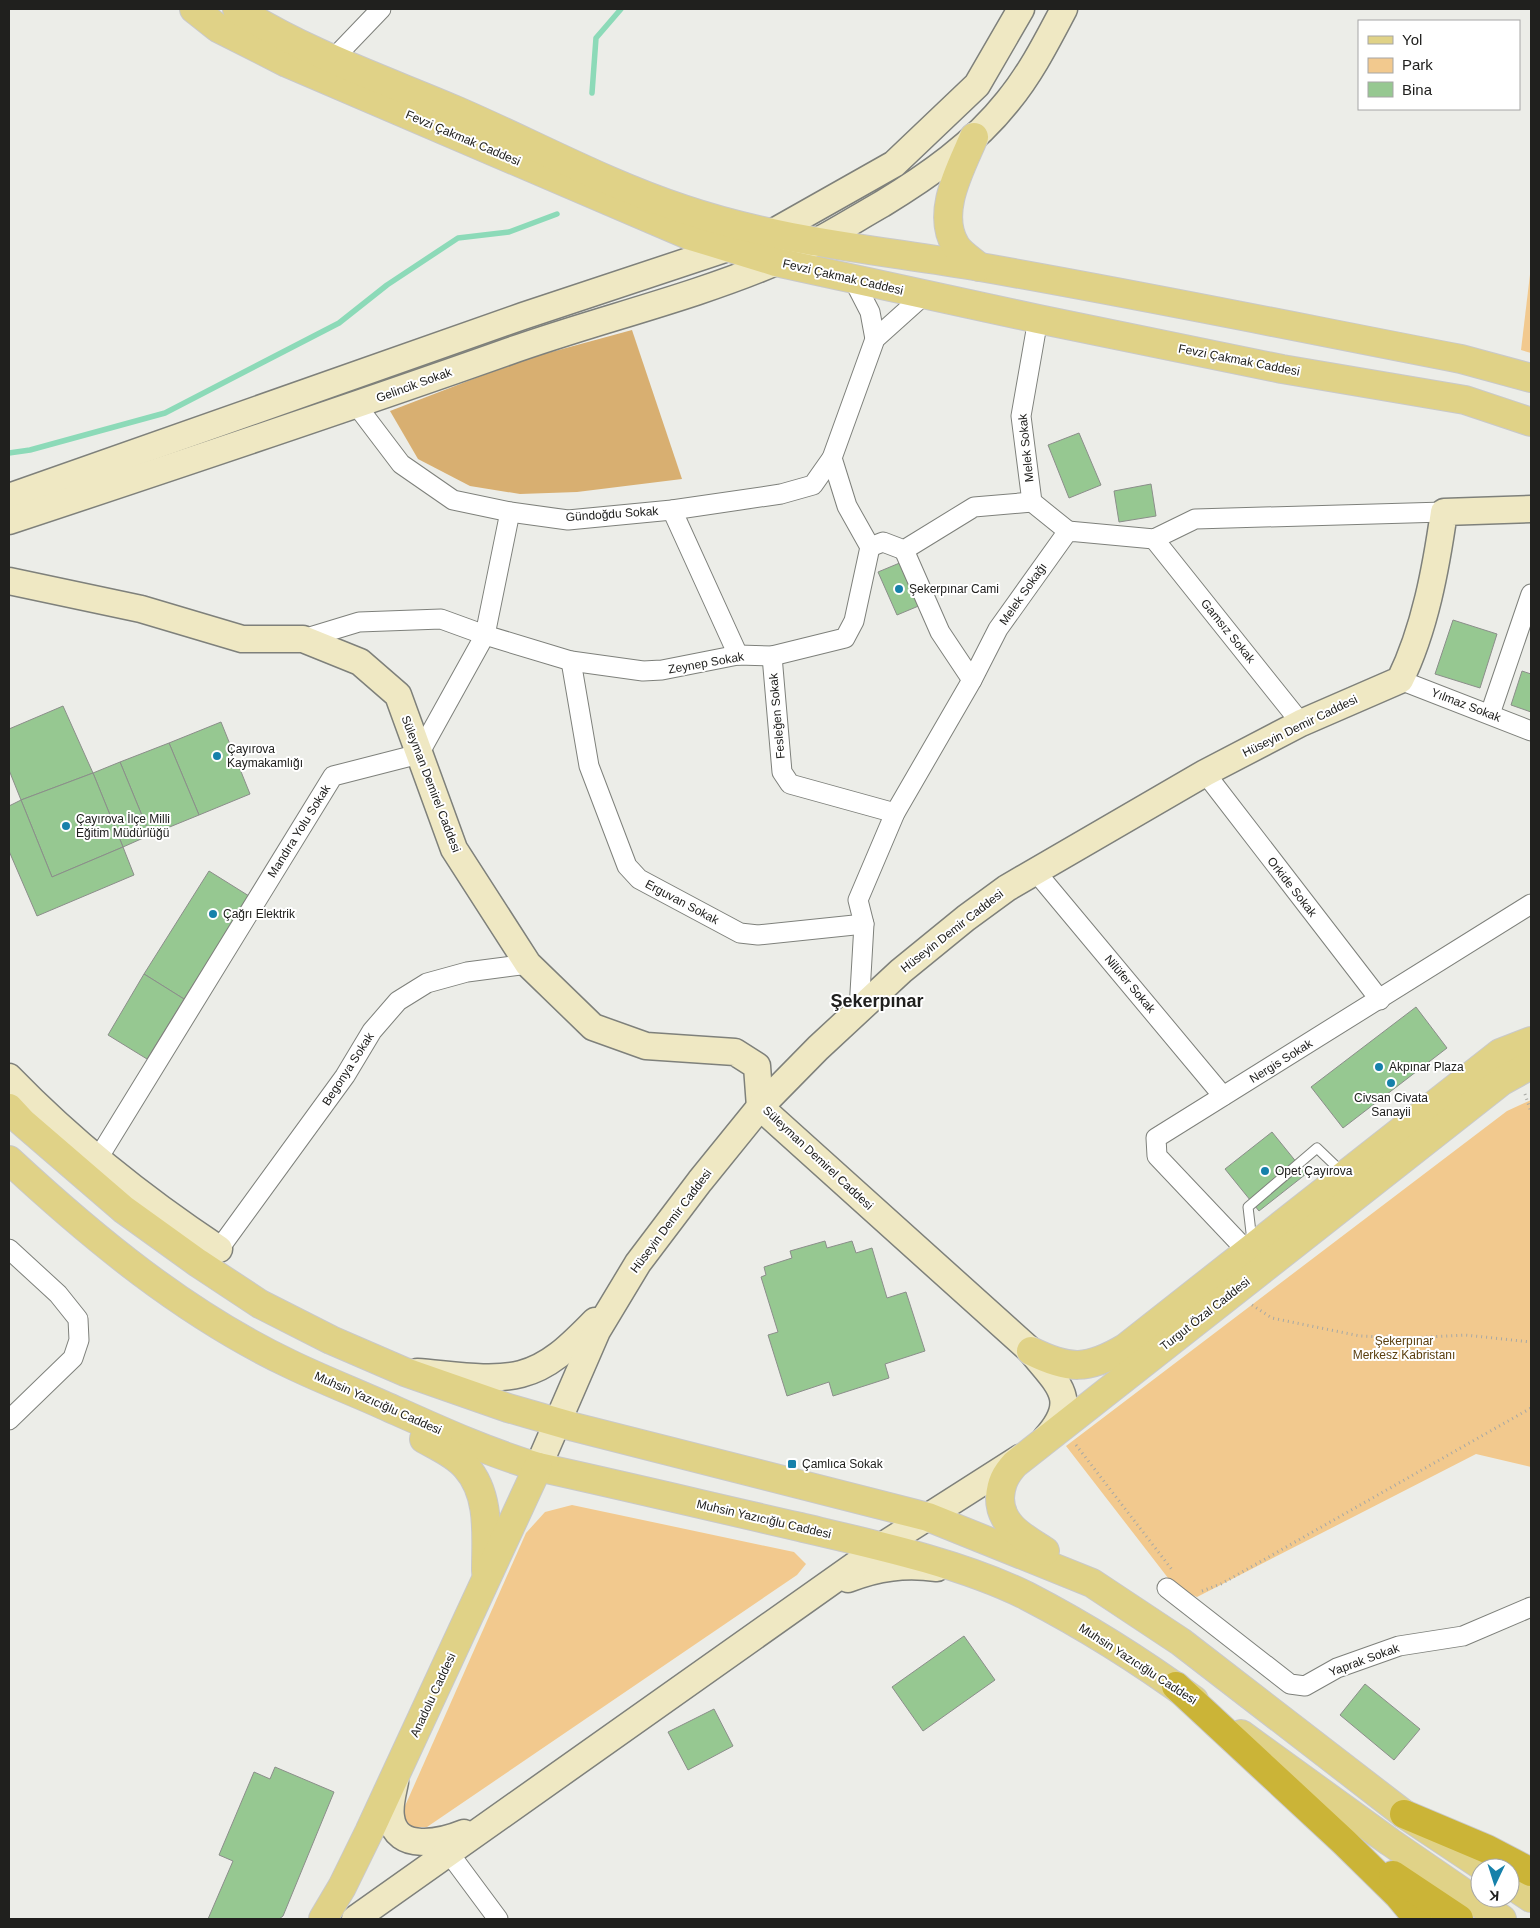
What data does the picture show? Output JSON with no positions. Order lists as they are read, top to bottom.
{
  "streets": {
    "main road": [
      "Fevzi Çakmak Caddesi",
      "Turgut Özal Caddesi",
      "Muhsin Yazıcığlu Caddesi",
      "Anadolu Caddesi"
    ],
    "street": [
      "Gelincik Sokak",
      "Melek Sokak",
      "Gündoğdu Sokak",
      "Melek Sokağı",
      "Gamsız Sokak",
      "Zeynep Sokak",
      "Yılmaz Sokak",
      "Fesleğen Sokak",
      "Hüseyin Demir Caddesi",
      "Süleyman Demirel Caddesi",
      "Mandıra Yolu Sokak",
      "Orkide Sokak",
      "Erguvan Sokak",
      "Nilüfer Sokak",
      "Nergis Sokak",
      "Begonya Sokak",
      "Yaprak Sokak"
    ]
  },
  "crossings": [
    ["Fevzi Çakmak Caddesi", "Gelincik Sokak"],
    ["Fevzi Çakmak Caddesi", "Melek Sokak"],
    ["Gelincik Sokak", "Gündoğdu Sokak"],
    ["Melek Sokağı", "Fesleğen Sokak"],
    ["Melek Sokağı", "Hüseyin Demir Caddesi"],
    ["Melek Sokağı", "Erguvan Sokak"],
    ["Gamsız Sokak", "Hüseyin Demir Caddesi"],
    ["Zeynep Sokak", "Fesleğen Sokak"],
    ["Zeynep Sokak", "Süleyman Demirel Caddesi"],
    ["Zeynep Sokak", "Erguvan Sokak"],
    ["Yılmaz Sokak", "Hüseyin Demir Caddesi"],
    ["Hüseyin Demir Caddesi", "Süleyman Demirel Caddesi"],
    ["Hüseyin Demir Caddesi", "Orkide Sokak"],
    ["Hüseyin Demir Caddesi", "Nilüfer Sokak"],
    ["Hüseyin Demir Caddesi", "Muhsin Yazıcığlu Caddesi"],
    ["Hüseyin Demir Caddesi", "Anadolu Caddesi"],
    ["Süleyman Demirel Caddesi", "Mandıra Yolu Sokak"],
    ["Süleyman Demirel Caddesi", "Begonya Sokak"],
    ["Süleyman Demirel Caddesi", "Turgut Özal Caddesi"],
    ["Süleyman Demirel Caddesi", "Muhsin Yazıcığlu Caddesi"],
    ["Orkide Sokak", "Nergis Sokak"],
    ["Nilüfer Sokak", "Nergis Sokak"],
    ["Nergis Sokak", "Turgut Özal Caddesi"],
    ["Muhsin Yazıcığlu Caddesi", "Anadolu Caddesi"]
  ],
  "districts": ["Şekerpınar"],
  "parks": ["Şekerpınar Merkesz Kabristanı"],
  "places": {
    "other": [
      "Şekerpınar Cami",
      "Çayırova Kaymakamlığı",
      "Çayırova İlçe Milli Eğitim Müdürlüğü",
      "Çağrı Elektrik",
      "Akpınar Plaza",
      "Civsan Civata Sanayii",
      "Opet Çayırova"
    ],
    "transit": ["Çamlıca Sokak"]
  },
  "legend": ["Yol", "Park", "Bina"],
  "north": "bottom"
}
